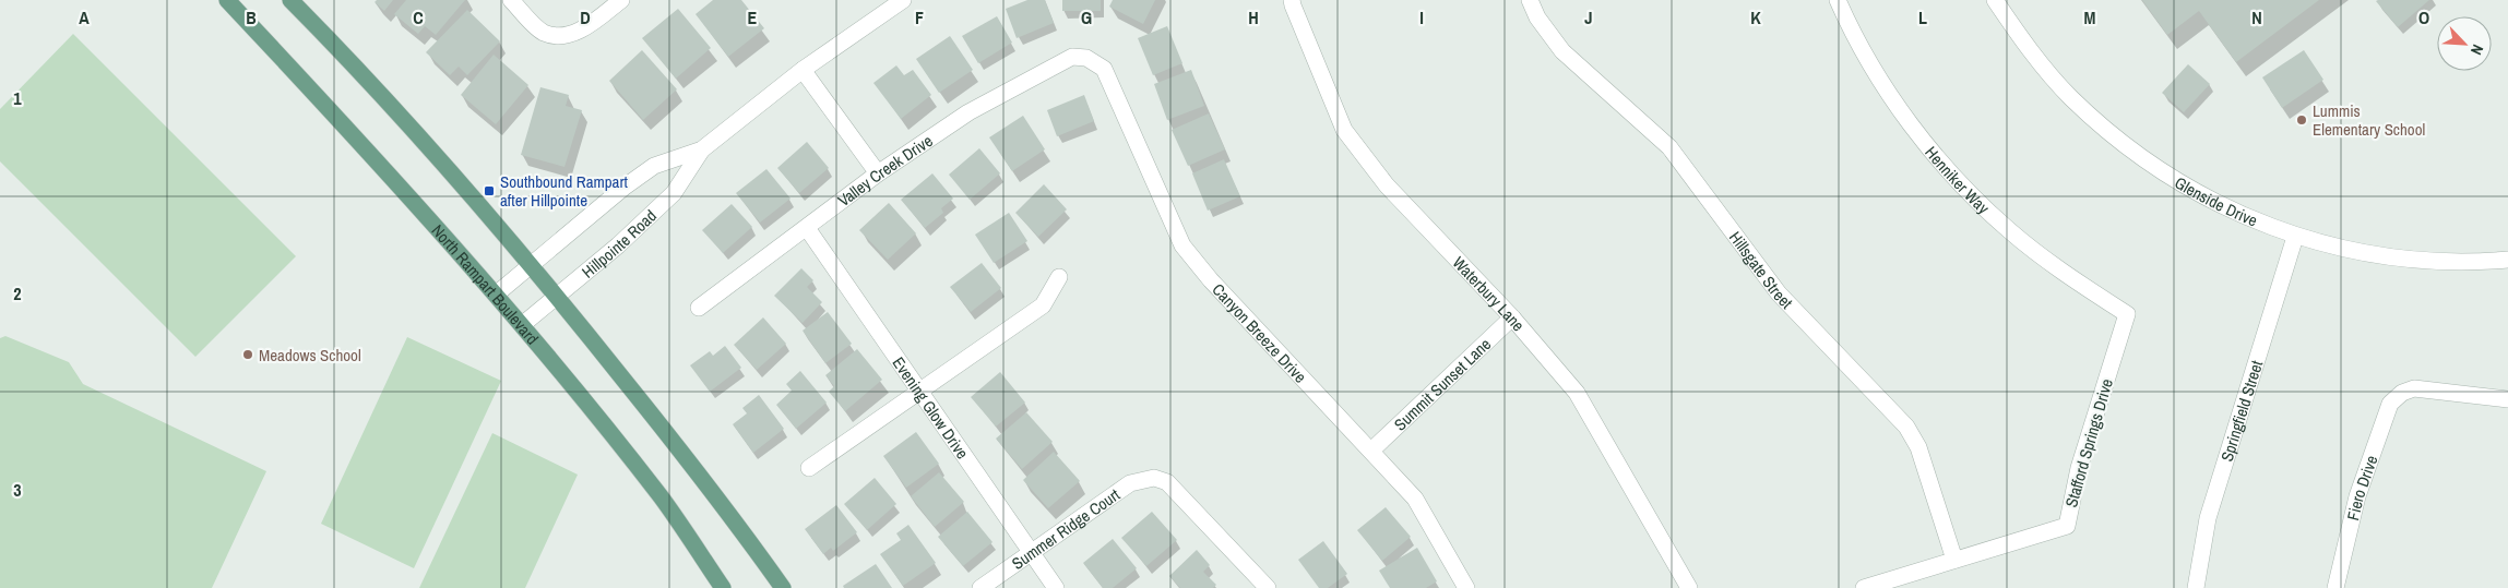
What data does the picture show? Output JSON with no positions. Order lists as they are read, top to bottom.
{
  "streets": {
    "main road": ["North Rampart Boulevard"],
    "street": [
      "Valley Creek Drive",
      "Henniker Way",
      "Glenside Drive",
      "Hillpointe Road",
      "Hillsgate Street",
      "Waterbury Lane",
      "Canyon Breeze Drive",
      "Summit Sunset Lane",
      "Evening Glow Drive",
      "Springfield Street",
      "Stafford Springs Drive",
      "Fiero Drive",
      "Summer Ridge Court"
    ]
  },
  "crossings": [
    ["Valley Creek Drive", "Canyon Breeze Drive"],
    ["Valley Creek Drive", "Evening Glow Drive"],
    ["Henniker Way", "Stafford Springs Drive"],
    ["Glenside Drive", "Springfield Street"],
    ["Hillpointe Road", "North Rampart Boulevard"],
    ["Hillsgate Street", "Stafford Springs Drive"],
    ["Waterbury Lane", "Summit Sunset Lane"],
    ["Canyon Breeze Drive", "Summit Sunset Lane"],
    ["Evening Glow Drive", "Summer Ridge Court"]
  ],
  "places": {
    "other": ["Lummis Elementary School", "Meadows School"],
    "transit": ["Southbound Rampart after Hillpointe"]
  },
  "north": "bottom right",
  "grid": {
    "columns": [
      "A",
      "B",
      "C",
      "D",
      "E",
      "F",
      "G",
      "H",
      "I",
      "J",
      "K",
      "L",
      "M",
      "N",
      "O"
    ],
    "rows": ["1", "2", "3"]
  }
}
